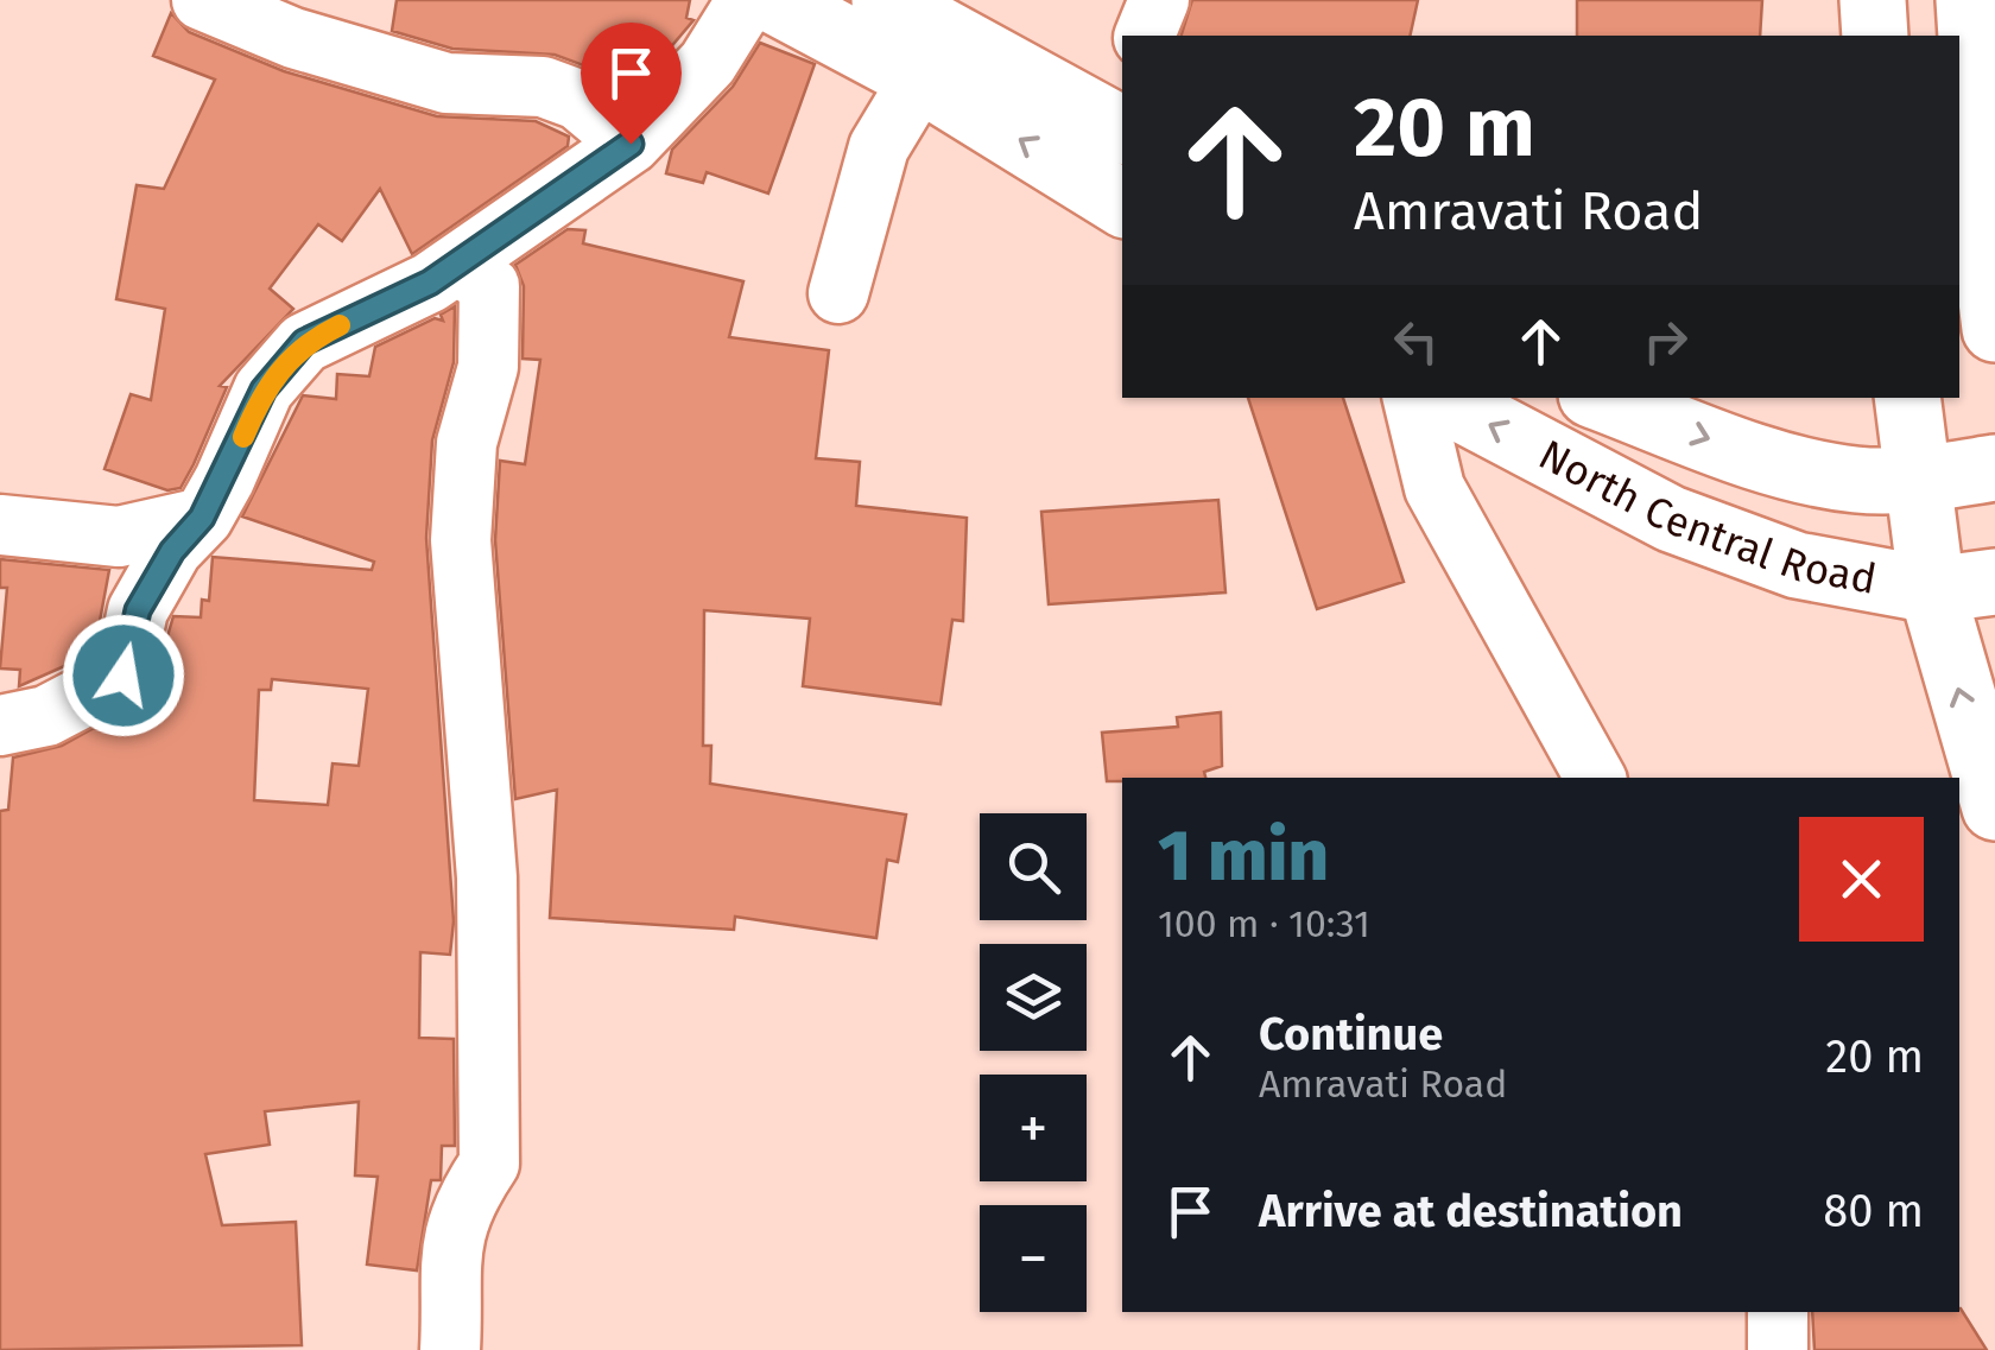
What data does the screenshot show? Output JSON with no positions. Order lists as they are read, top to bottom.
{
  "streets": {
    "main road": ["North Central Road"]
  },
  "page": {
    "turn": ["20 m", "Amravati Road"],
    "heading": ["1 min", "100 m · 10:31"],
    "map_buttons": ["+", "−"],
    "list": [
      {
        "name": "Continue",
        "note": "Amravati Road",
        "value": "20 m"
      },
      {
        "name": "Arrive at destination",
        "value": "80 m"
      }
    ]
  }
}
